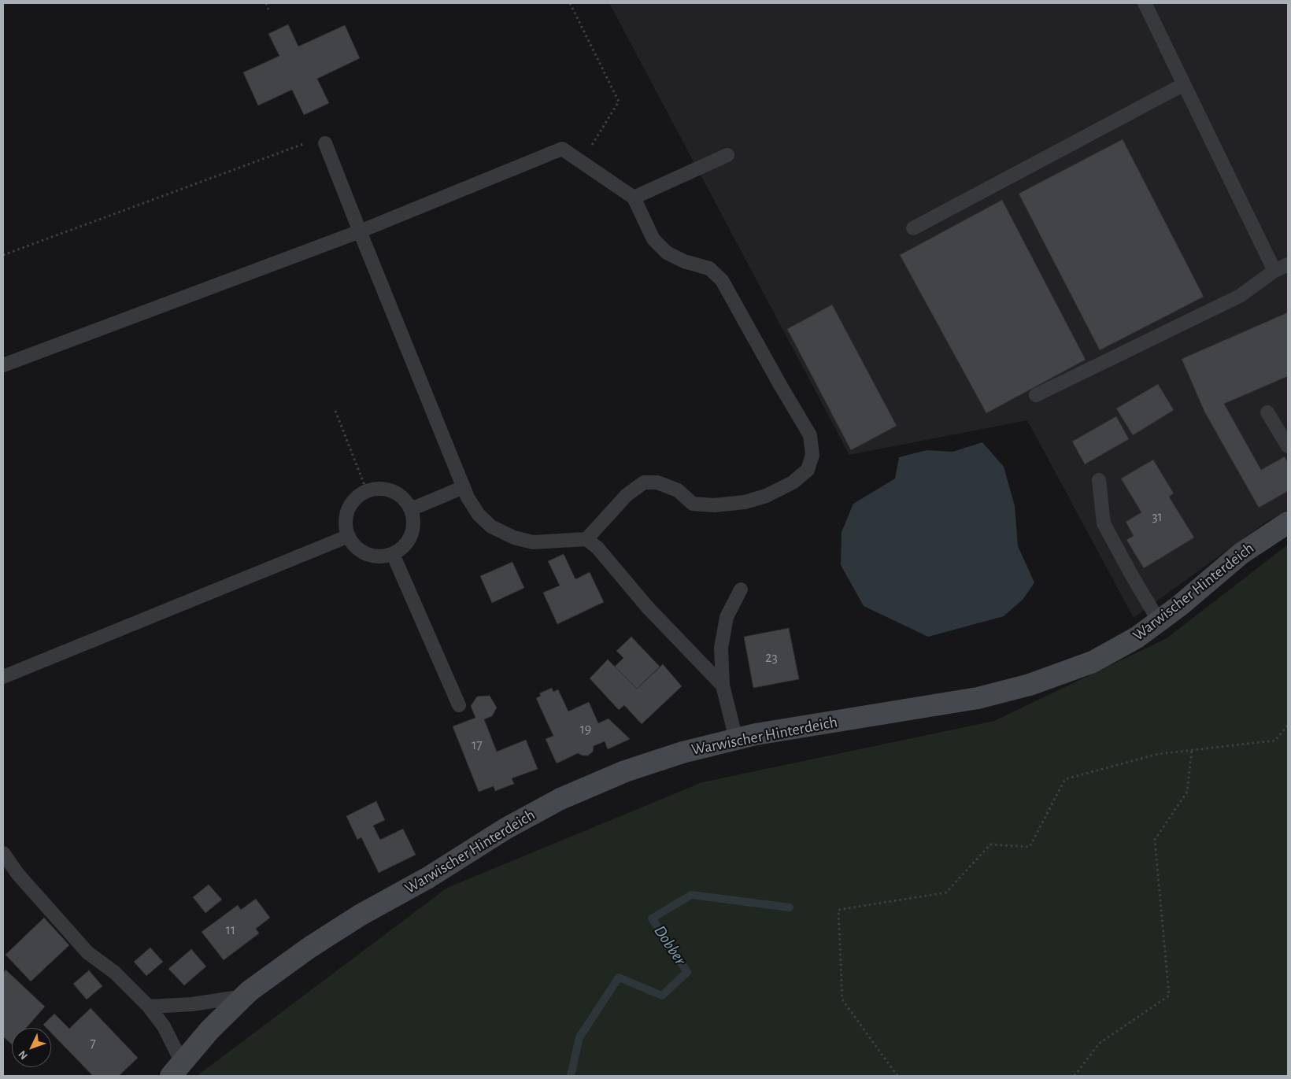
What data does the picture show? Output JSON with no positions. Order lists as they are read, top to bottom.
{
  "streets": {
    "street": ["Warwischer Hinterdeich"]
  },
  "water": ["Dobber"],
  "house_numbers": [
    "31",
    "23",
    "19",
    "17",
    "11",
    "7"
  ],
  "north": "bottom left"
}
